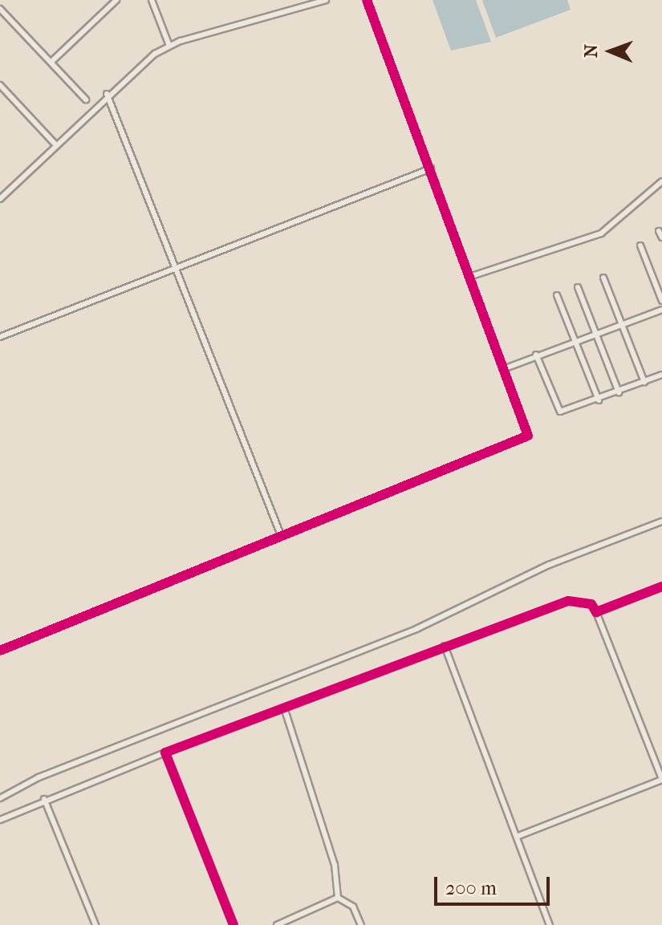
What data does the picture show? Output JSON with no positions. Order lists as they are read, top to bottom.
{
  "scale_bar": "200 m",
  "north": "left"
}
